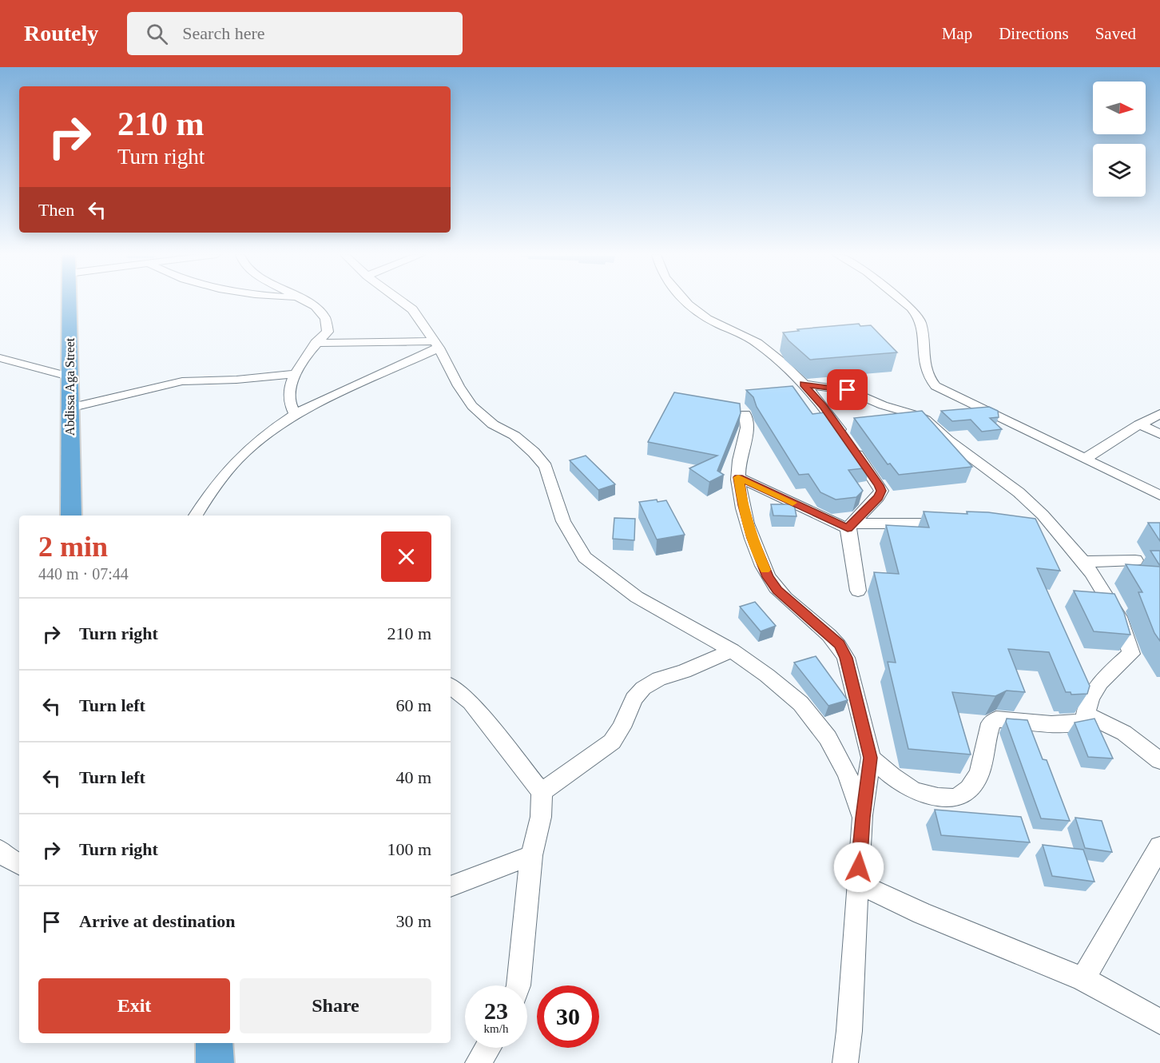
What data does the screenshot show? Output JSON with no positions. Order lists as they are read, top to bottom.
{
  "streets": {
    "highway": ["Abdissa Aga Street"]
  },
  "north": "right",
  "page": {
    "header": "Routely",
    "search": "Search here",
    "nav": ["Map", "Directions", "Saved"],
    "turn": ["210 m", "Turn right"],
    "then": "Then",
    "heading": ["2 min", "440 m · 07:44"],
    "list": [
      {
        "name": "Turn right",
        "value": "210 m"
      },
      {
        "name": "Turn left",
        "value": "60 m"
      },
      {
        "name": "Turn left",
        "value": "40 m"
      },
      {
        "name": "Turn right",
        "value": "100 m"
      },
      {
        "name": "Arrive at destination",
        "value": "30 m"
      }
    ],
    "buttons": ["Exit", "Share"],
    "speed": "23 km/h",
    "limit": "30"
  }
}
